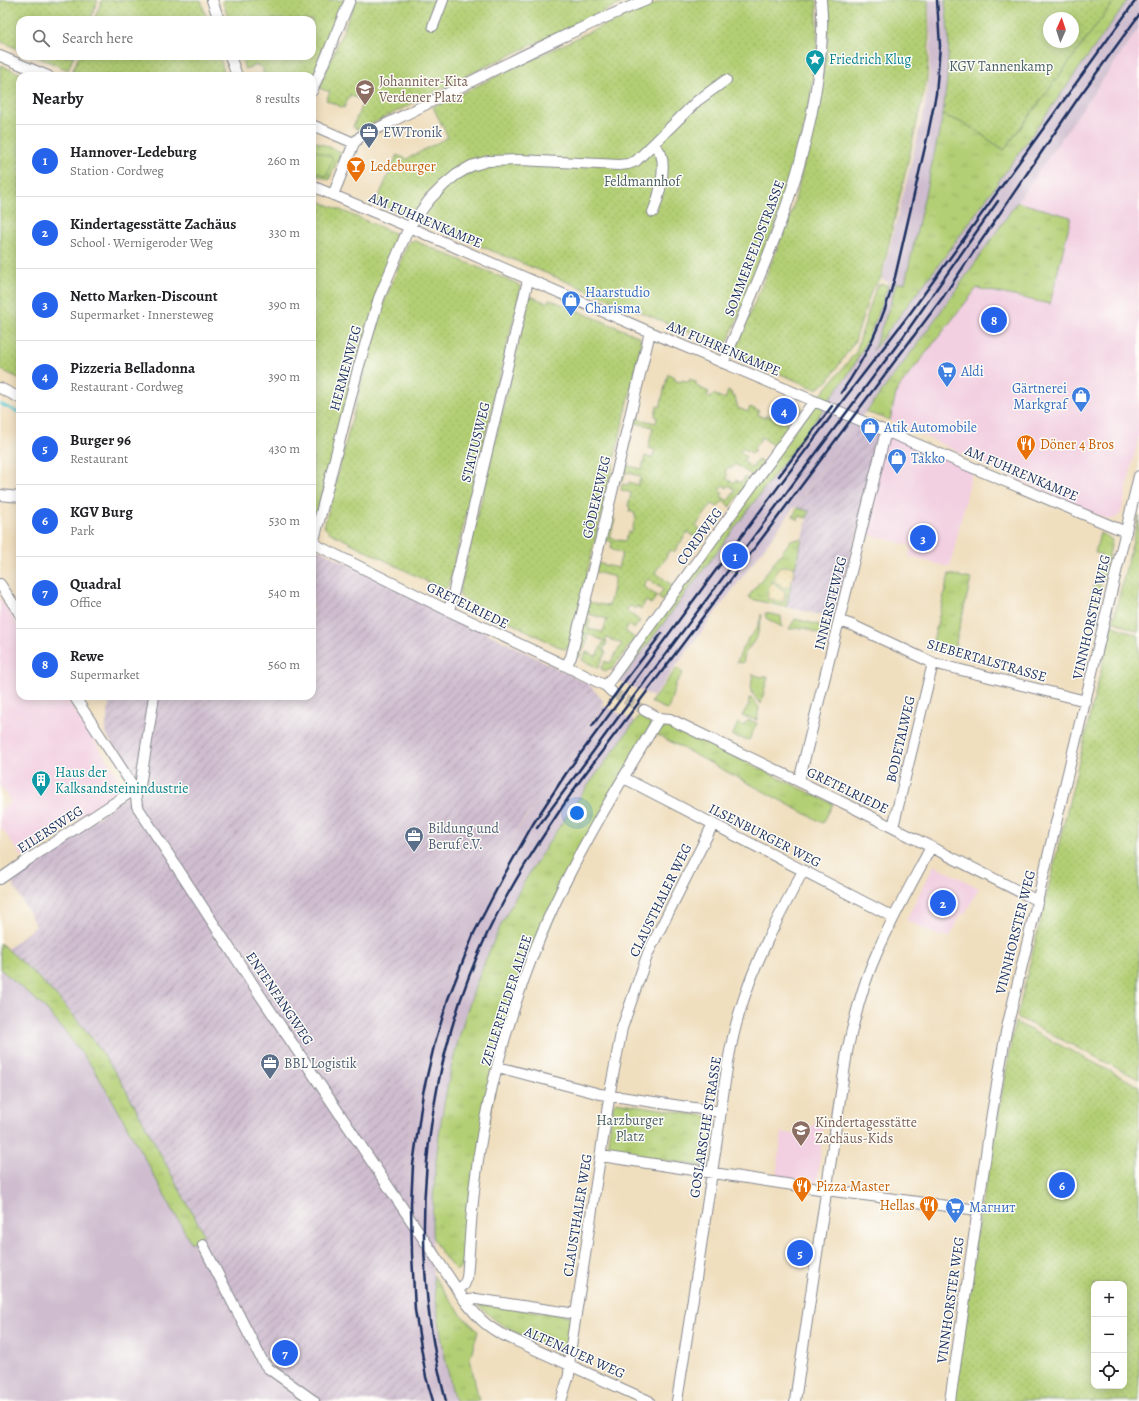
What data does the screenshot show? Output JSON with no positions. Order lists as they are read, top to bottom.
{
  "streets": {
    "street": [
      "AM FUHRENKAMPE",
      "SOMMERFELDSTRASSE",
      "HERMENWEG",
      "STATIUSWEG",
      "GÖDEKEWEG",
      "CORDWEG",
      "INNERSTEWEG",
      "GRETELRIEDE",
      "VINNHORSTER WEG",
      "SIEBERTALSTRASSE",
      "BODETALWEG",
      "EILERSWEG",
      "ILSENBURGER WEG",
      "CLAUSTHALER WEG",
      "ENTENFANGWEG",
      "ZELLERFELDER ALLEE",
      "GOSLARSCHE STRASSE",
      "ALTENAUER WEG"
    ]
  },
  "crossings": [
    ["AM FUHRENKAMPE", "SOMMERFELDSTRASSE"],
    ["AM FUHRENKAMPE", "HERMENWEG"],
    ["AM FUHRENKAMPE", "STATIUSWEG"],
    ["AM FUHRENKAMPE", "GÖDEKEWEG"],
    ["AM FUHRENKAMPE", "CORDWEG"],
    ["AM FUHRENKAMPE", "INNERSTEWEG"],
    ["AM FUHRENKAMPE", "VINNHORSTER WEG"],
    ["STATIUSWEG", "GRETELRIEDE"],
    ["GÖDEKEWEG", "GRETELRIEDE"],
    ["CORDWEG", "GRETELRIEDE"],
    ["INNERSTEWEG", "GRETELRIEDE"],
    ["INNERSTEWEG", "SIEBERTALSTRASSE"],
    ["GRETELRIEDE", "VINNHORSTER WEG"],
    ["GRETELRIEDE", "ZELLERFELDER ALLEE"],
    ["VINNHORSTER WEG", "SIEBERTALSTRASSE"],
    ["SIEBERTALSTRASSE", "BODETALWEG"],
    ["EILERSWEG", "ENTENFANGWEG"],
    ["ILSENBURGER WEG", "CLAUSTHALER WEG"],
    ["ILSENBURGER WEG", "ZELLERFELDER ALLEE"],
    ["ILSENBURGER WEG", "GOSLARSCHE STRASSE"],
    ["CLAUSTHALER WEG", "ALTENAUER WEG"],
    ["ENTENFANGWEG", "ZELLERFELDER ALLEE"],
    ["ENTENFANGWEG", "ALTENAUER WEG"]
  ],
  "parks": ["KGV Tannenkamp", "Feldmannhof", "Harzburger Platz"],
  "places": {
    "place": ["Friedrich Klug"],
    "school or university": ["Johanniter-Kita Verdener Platz", "Kindertagesstätte Zachäus-Kids"],
    "office": ["EWTronik", "Bildung und Beruf e.V.", "BBL Logistik"],
    "bar": ["Ledeburger"],
    "shop": [
      "Haarstudio Charisma",
      "Gärtnerei Markgraf",
      "Atik Automobile",
      "Takko"
    ],
    "supermarket": ["Aldi", "Магнит"],
    "restaurant": ["Döner 4 Bros", "Pizza Master", "Hellas"],
    "building": ["Haus der Kalksandsteinindustrie"]
  },
  "north": "top",
  "page": {
    "search": "Search here",
    "heading": ["Nearby", "8 results"],
    "list": [
      {
        "mark": "1",
        "name": "Hannover-Ledeburg",
        "note": "Station · Cordweg",
        "value": "260 m"
      },
      {
        "mark": "2",
        "name": "Kindertagesstätte Zachäus",
        "note": "School · Wernigeroder Weg",
        "value": "330 m"
      },
      {
        "mark": "3",
        "name": "Netto Marken-Discount",
        "note": "Supermarket · Innersteweg",
        "value": "390 m"
      },
      {
        "mark": "4",
        "name": "Pizzeria Belladonna",
        "note": "Restaurant · Cordweg",
        "value": "390 m"
      },
      {
        "mark": "5",
        "name": "Burger 96",
        "note": "Restaurant",
        "value": "430 m"
      },
      {
        "mark": "6",
        "name": "KGV Burg",
        "note": "Park",
        "value": "530 m"
      },
      {
        "mark": "7",
        "name": "Quadral",
        "note": "Office",
        "value": "540 m"
      },
      {
        "mark": "8",
        "name": "Rewe",
        "note": "Supermarket",
        "value": "560 m"
      }
    ],
    "pins": [
      "8",
      "4",
      "3",
      "1",
      "2",
      "6",
      "5",
      "7"
    ],
    "map_buttons": ["+", "−"]
  }
}
